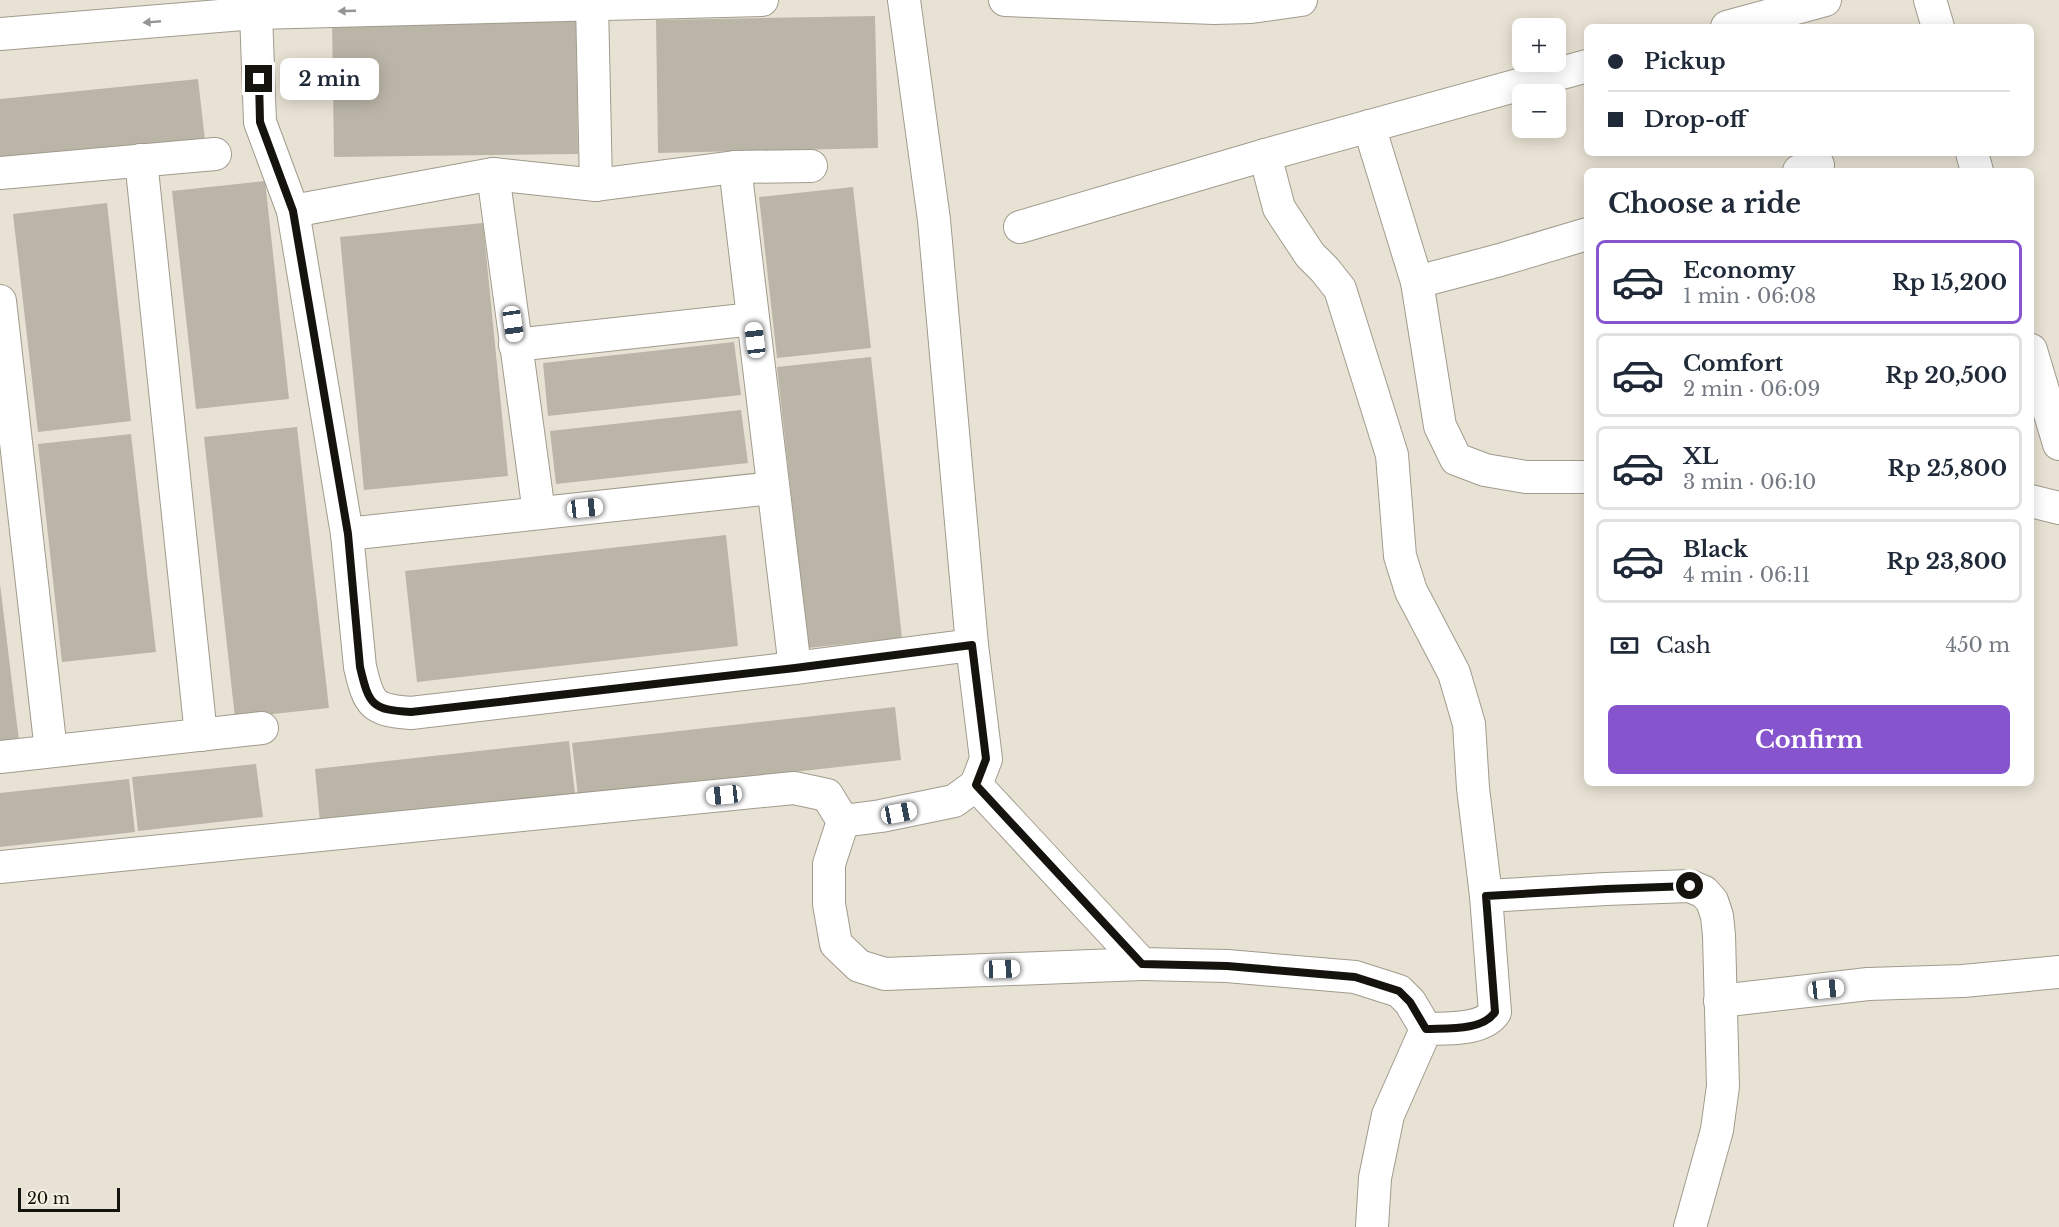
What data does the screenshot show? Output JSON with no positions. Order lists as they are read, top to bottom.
{
  "scale_bar": "20 m",
  "page": {
    "map_buttons": ["+", "−"],
    "banner": ["Pickup", "Drop-off"],
    "bubble": "2 min",
    "heading": "Choose a ride",
    "list": [
      {
        "name": "Economy",
        "note": "1 min · 06:08",
        "value": "Rp 15,200"
      },
      {
        "name": "Comfort",
        "note": "2 min · 06:09",
        "value": "Rp 20,500"
      },
      {
        "name": "XL",
        "note": "3 min · 06:10",
        "value": "Rp 25,800"
      },
      {
        "name": "Black",
        "note": "4 min · 06:11",
        "value": "Rp 23,800"
      }
    ],
    "pay": ["Cash", "450 m"],
    "buttons": "Confirm",
    "scale": "20 m"
  }
}
